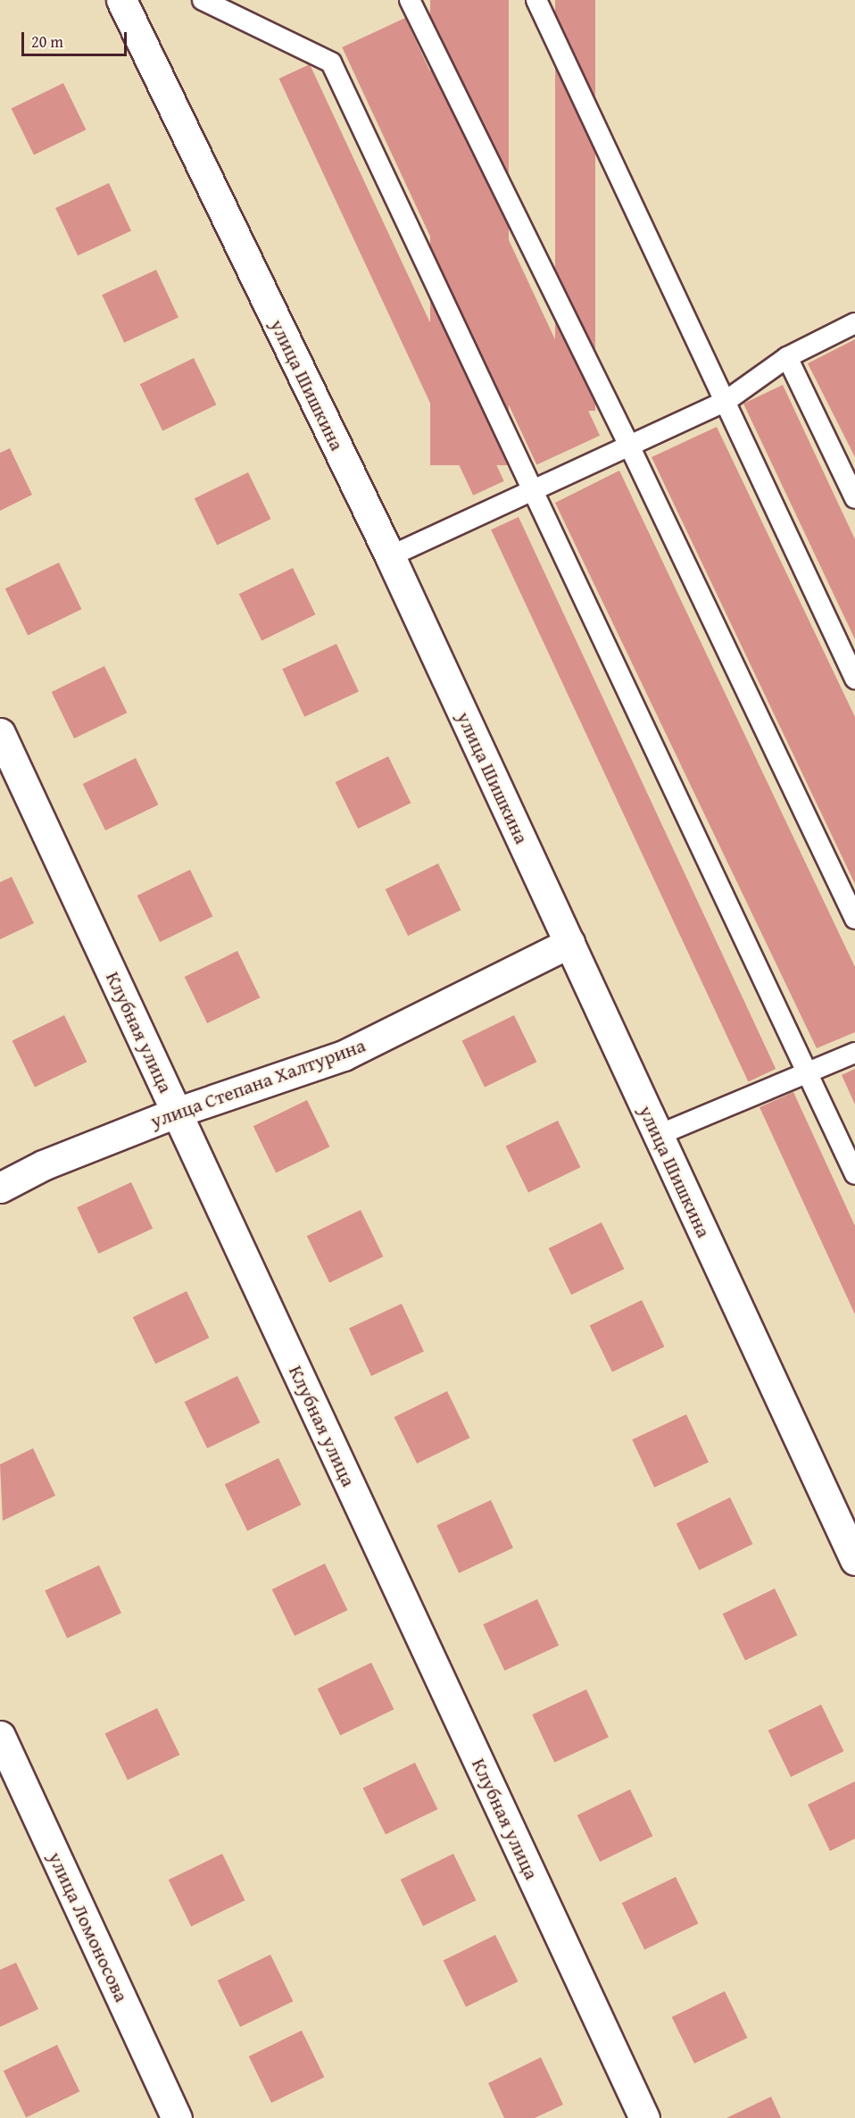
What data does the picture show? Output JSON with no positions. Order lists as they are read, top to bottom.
{
  "streets": {
    "street": [
      "улица Шишкина",
      "Клубная улица",
      "улица Степана Халтурина",
      "улица Ломоносова"
    ]
  },
  "crossings": [
    ["улица Шишкина", "улица Степана Халтурина"],
    ["Клубная улица", "улица Степана Халтурина"]
  ],
  "scale_bar": "20 m"
}
